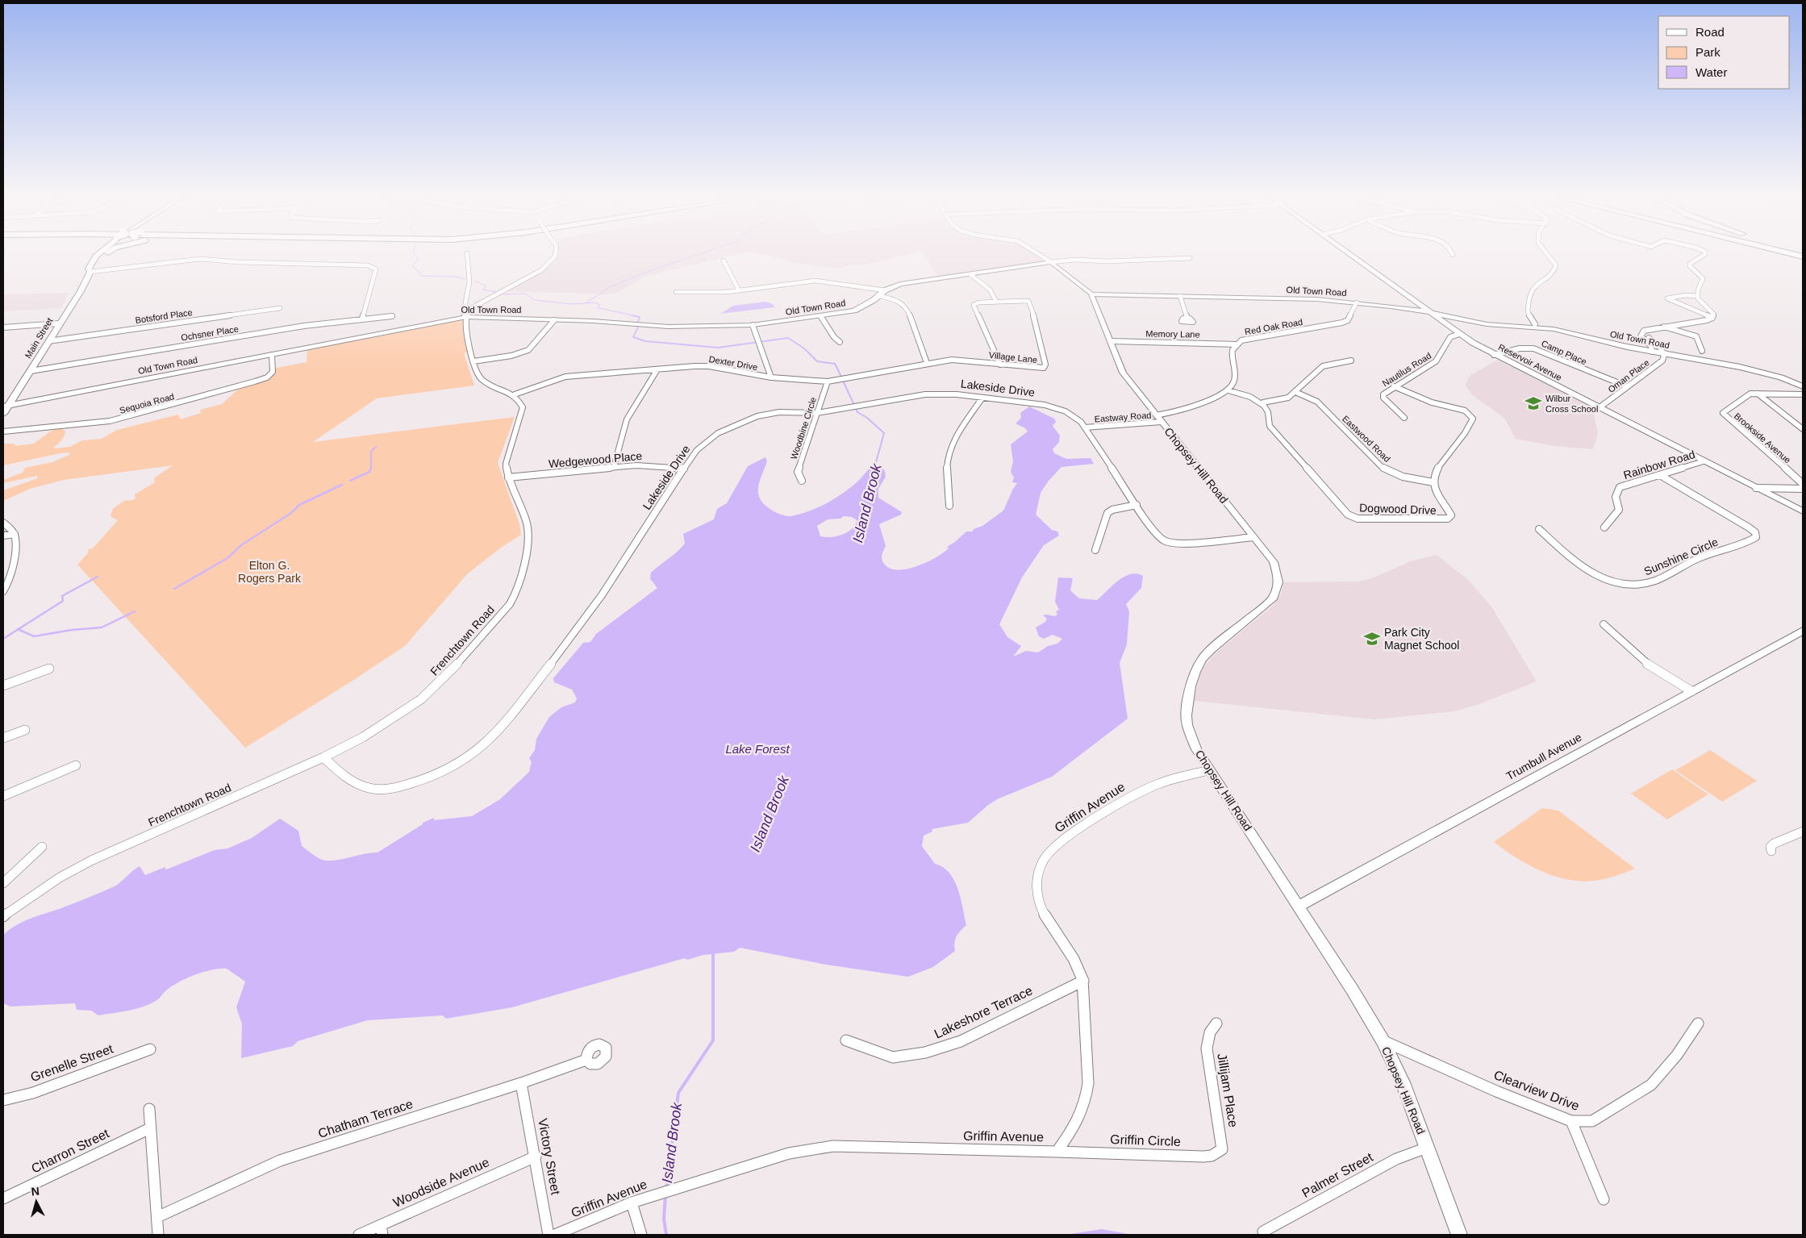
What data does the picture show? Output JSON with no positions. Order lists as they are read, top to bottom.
{
  "streets": {
    "main road": ["Old Town Road", "Main Street", "Reservoir Avenue"],
    "street": [
      "Botsford Place",
      "Red Oak Road",
      "Ochsner Place",
      "Memory Lane",
      "Camp Place",
      "Village Lane",
      "Dexter Drive",
      "Nautilus Road",
      "Oman Place",
      "Lakeside Drive",
      "Sequoia Road",
      "Eastway Road",
      "Woodbine Circle",
      "Brookside Avenue",
      "Eastwood Road",
      "Wedgewood Place",
      "Rainbow Road",
      "Chopsey Hill Road",
      "Dogwood Drive",
      "Sunshine Circle",
      "Frenchtown Road",
      "Trumbull Avenue",
      "Griffin Avenue",
      "Lakeshore Terrace",
      "Grenelle Street",
      "Jillijam Place",
      "Clearview Drive",
      "Chatham Terrace",
      "Griffin Circle",
      "Charron Street",
      "Victory Street",
      "Palmer Street",
      "Woodside Avenue"
    ]
  },
  "crossings": [
    ["Old Town Road", "Red Oak Road"],
    ["Old Town Road", "Main Street"],
    ["Old Town Road", "Reservoir Avenue"],
    ["Old Town Road", "Oman Place"],
    ["Old Town Road", "Sequoia Road"],
    ["Old Town Road", "Chopsey Hill Road"],
    ["Botsford Place", "Main Street"],
    ["Red Oak Road", "Memory Lane"],
    ["Ochsner Place", "Main Street"],
    ["Memory Lane", "Chopsey Hill Road"],
    ["Camp Place", "Reservoir Avenue"],
    ["Camp Place", "Oman Place"],
    ["Village Lane", "Dexter Drive"],
    ["Reservoir Avenue", "Nautilus Road"],
    ["Reservoir Avenue", "Oman Place"],
    ["Reservoir Avenue", "Rainbow Road"],
    ["Dexter Drive", "Woodbine Circle"],
    ["Dexter Drive", "Frenchtown Road"],
    ["Lakeside Drive", "Eastway Road"],
    ["Lakeside Drive", "Woodbine Circle"],
    ["Lakeside Drive", "Wedgewood Place"],
    ["Lakeside Drive", "Chopsey Hill Road"],
    ["Lakeside Drive", "Frenchtown Road"],
    ["Eastway Road", "Chopsey Hill Road"],
    ["Eastwood Road", "Dogwood Drive"],
    ["Wedgewood Place", "Frenchtown Road"],
    ["Rainbow Road", "Sunshine Circle"],
    ["Chopsey Hill Road", "Trumbull Avenue"],
    ["Chopsey Hill Road", "Griffin Avenue"],
    ["Chopsey Hill Road", "Clearview Drive"],
    ["Chopsey Hill Road", "Palmer Street"],
    ["Griffin Avenue", "Lakeshore Terrace"],
    ["Griffin Avenue", "Griffin Circle"],
    ["Jillijam Place", "Griffin Circle"],
    ["Chatham Terrace", "Victory Street"],
    ["Victory Street", "Woodside Avenue"]
  ],
  "water": ["Island Brook", "Lake Forest"],
  "parks": ["Elton G. Rogers Park"],
  "places": {
    "school or university": ["Wilbur Cross School", "Park City Magnet School"]
  },
  "legend": ["Road", "Park", "Water"],
  "north": "top"
}
